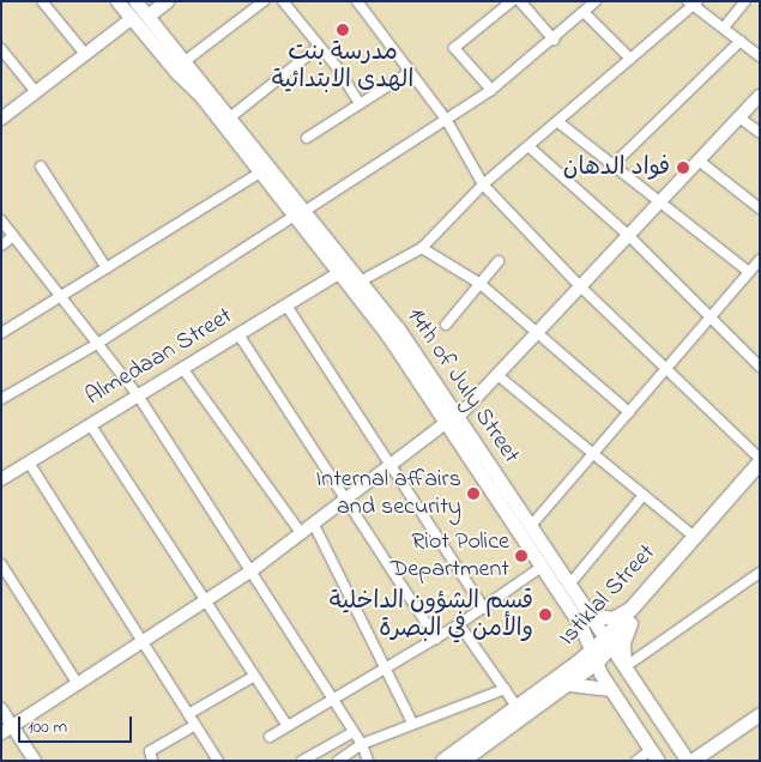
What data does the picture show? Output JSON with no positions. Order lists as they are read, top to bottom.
{
  "streets": {
    "main road": ["14th of July Street", "Istiklal Street"],
    "street": ["Almedaan Street"]
  },
  "crossings": [
    ["Almedaan Street", "14th of July Street"],
    ["14th of July Street", "Istiklal Street"]
  ],
  "places": [
    "مدرسة بنت الهدى اﻻبتدائية",
    "فواد الدهان",
    "Internal affairs and security",
    "Riot Police Department",
    "قسم الشؤون الداخلية والأمن في البصرة"
  ],
  "scale_bar": "100 m"
}
